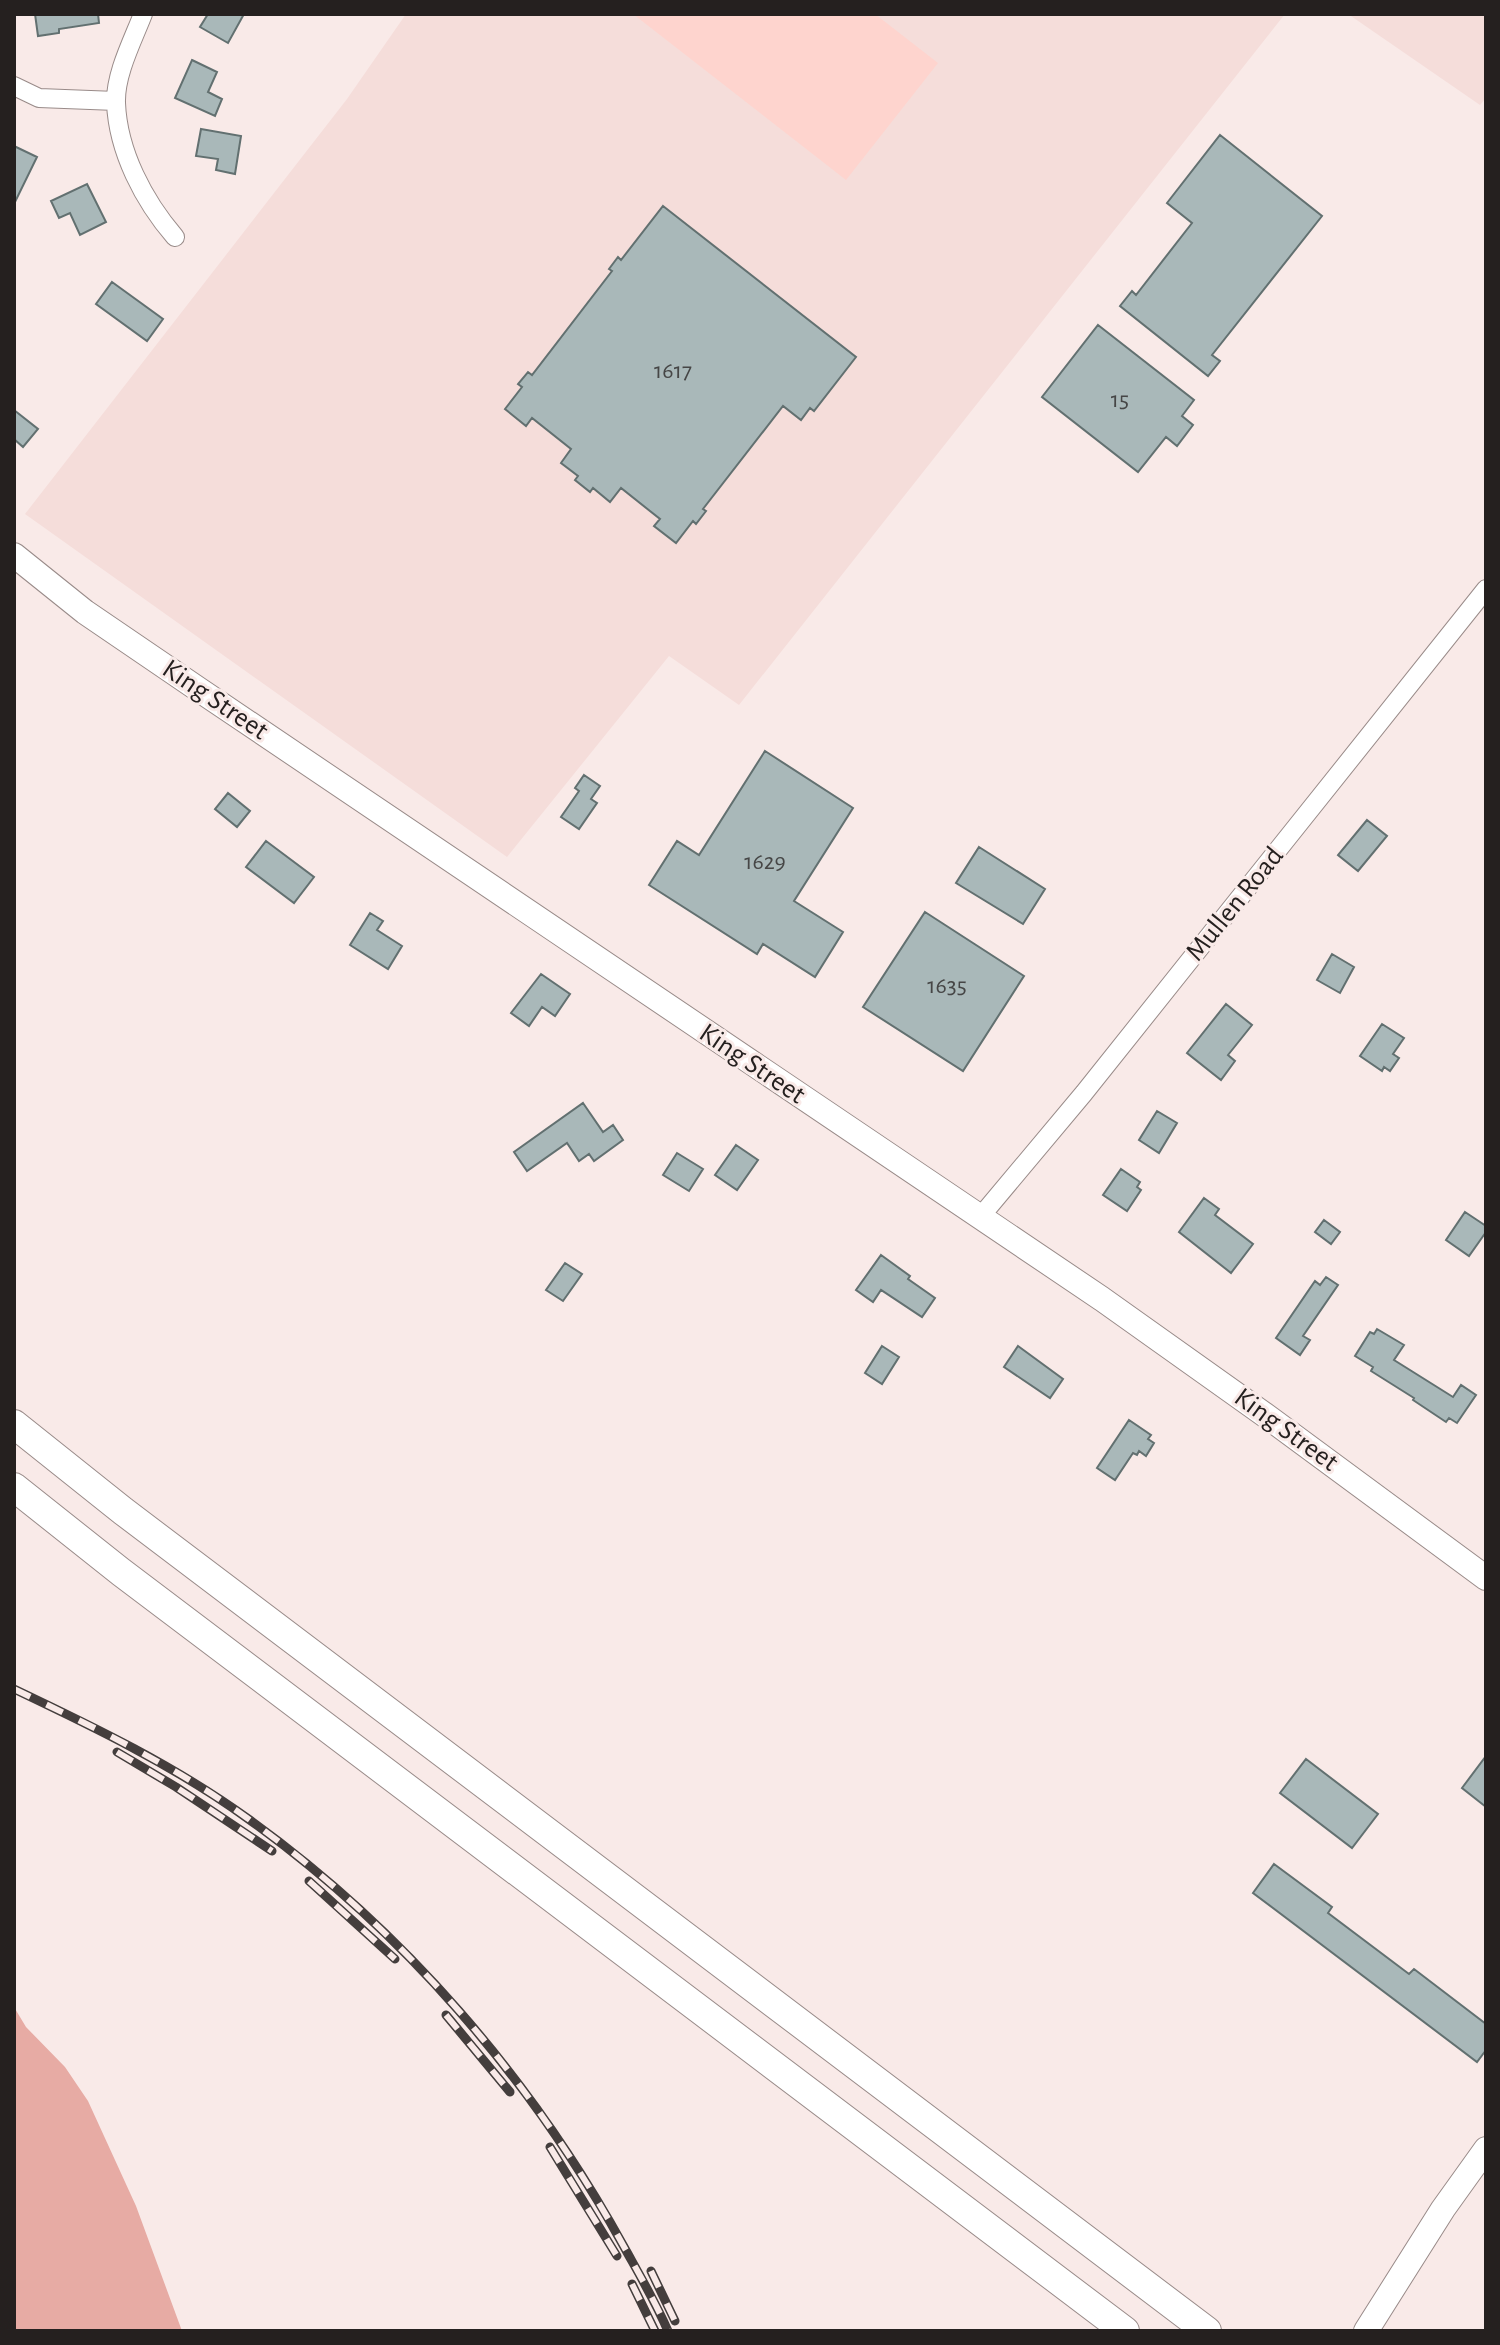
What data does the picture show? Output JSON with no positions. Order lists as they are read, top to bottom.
{
  "streets": {
    "main road": ["King Street"],
    "street": ["Mullen Road"]
  },
  "crossings": [
    ["King Street", "Mullen Road"]
  ],
  "house_numbers": [
    "1617",
    "15",
    "1629",
    "1635"
  ]
}
